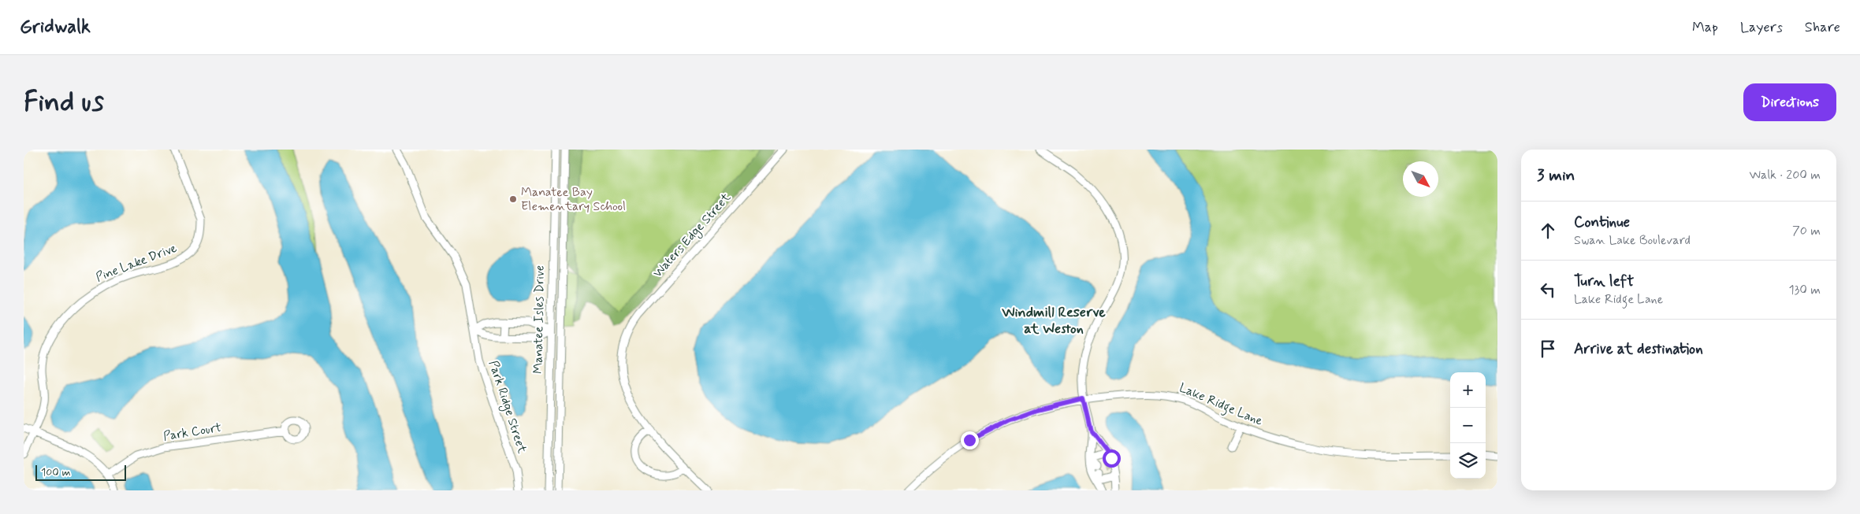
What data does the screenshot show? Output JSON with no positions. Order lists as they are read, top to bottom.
{
  "streets": {
    "street": [
      "Waters Edge Street",
      "Pine Lake Drive",
      "Manatee Isles Drive",
      "Lake Ridge Lane",
      "Park Ridge Street",
      "Park Court"
    ]
  },
  "districts": ["Windmill Reserve at Weston"],
  "places": ["Manatee Bay Elementary School"],
  "scale_bar": "100 m",
  "north": "bottom right",
  "page": {
    "header": "Gridwalk",
    "nav": ["Map", "Layers", "Share"],
    "buttons": "Directions",
    "title": "Find us",
    "heading": ["3 min", "Walk · 200 m"],
    "list": [
      ["Continue", "Swan Lake Boulevard", "70 m"],
      ["Turn left", "Lake Ridge Lane", "130 m"],
      "Arrive at destination"
    ],
    "map_buttons": ["+", "−"],
    "scale": "100 m"
  }
}
